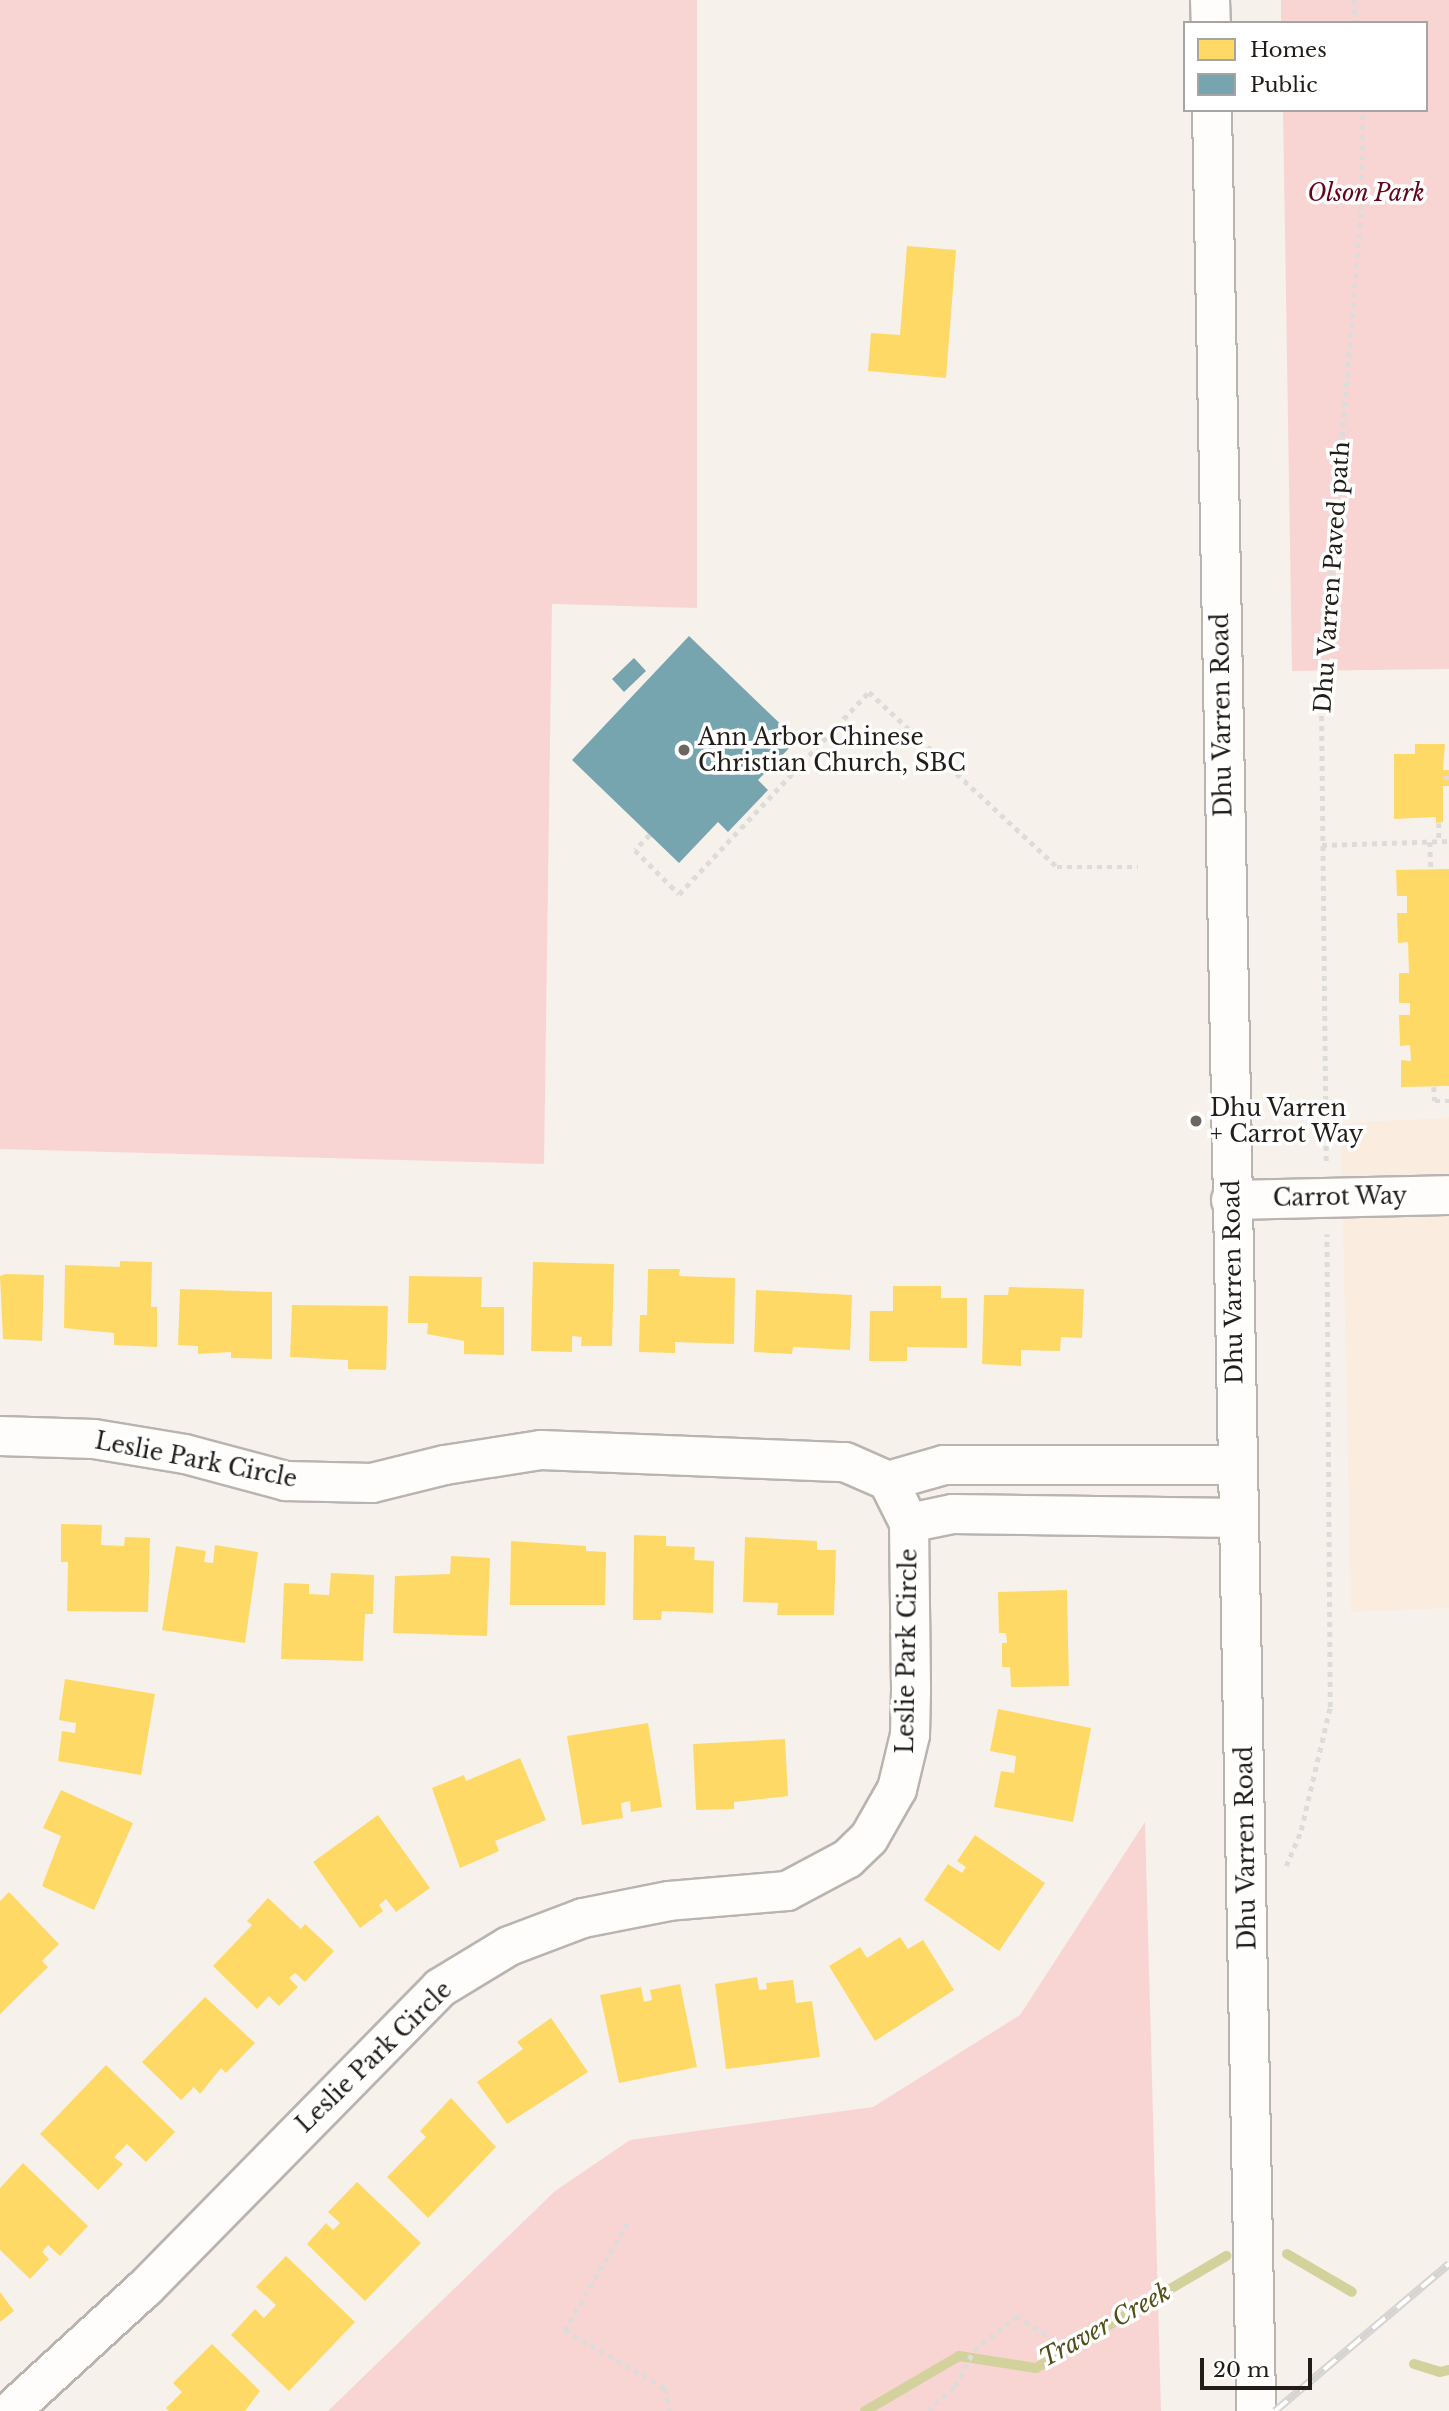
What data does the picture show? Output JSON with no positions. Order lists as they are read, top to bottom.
{
  "streets": {
    "street": ["Dhu Varren Road", "Carrot Way", "Leslie Park Circle"],
    "path": ["Dhu Varren Paved path"]
  },
  "crossings": [
    ["Dhu Varren Road", "Carrot Way"],
    ["Dhu Varren Road", "Leslie Park Circle"]
  ],
  "water": ["Traver Creek"],
  "parks": ["Olson Park"],
  "places": ["Ann Arbor Chinese Christian Church, SBC", "Dhu Varren + Carrot Way"],
  "legend": ["Homes", "Public"],
  "scale_bar": "20 m"
}
